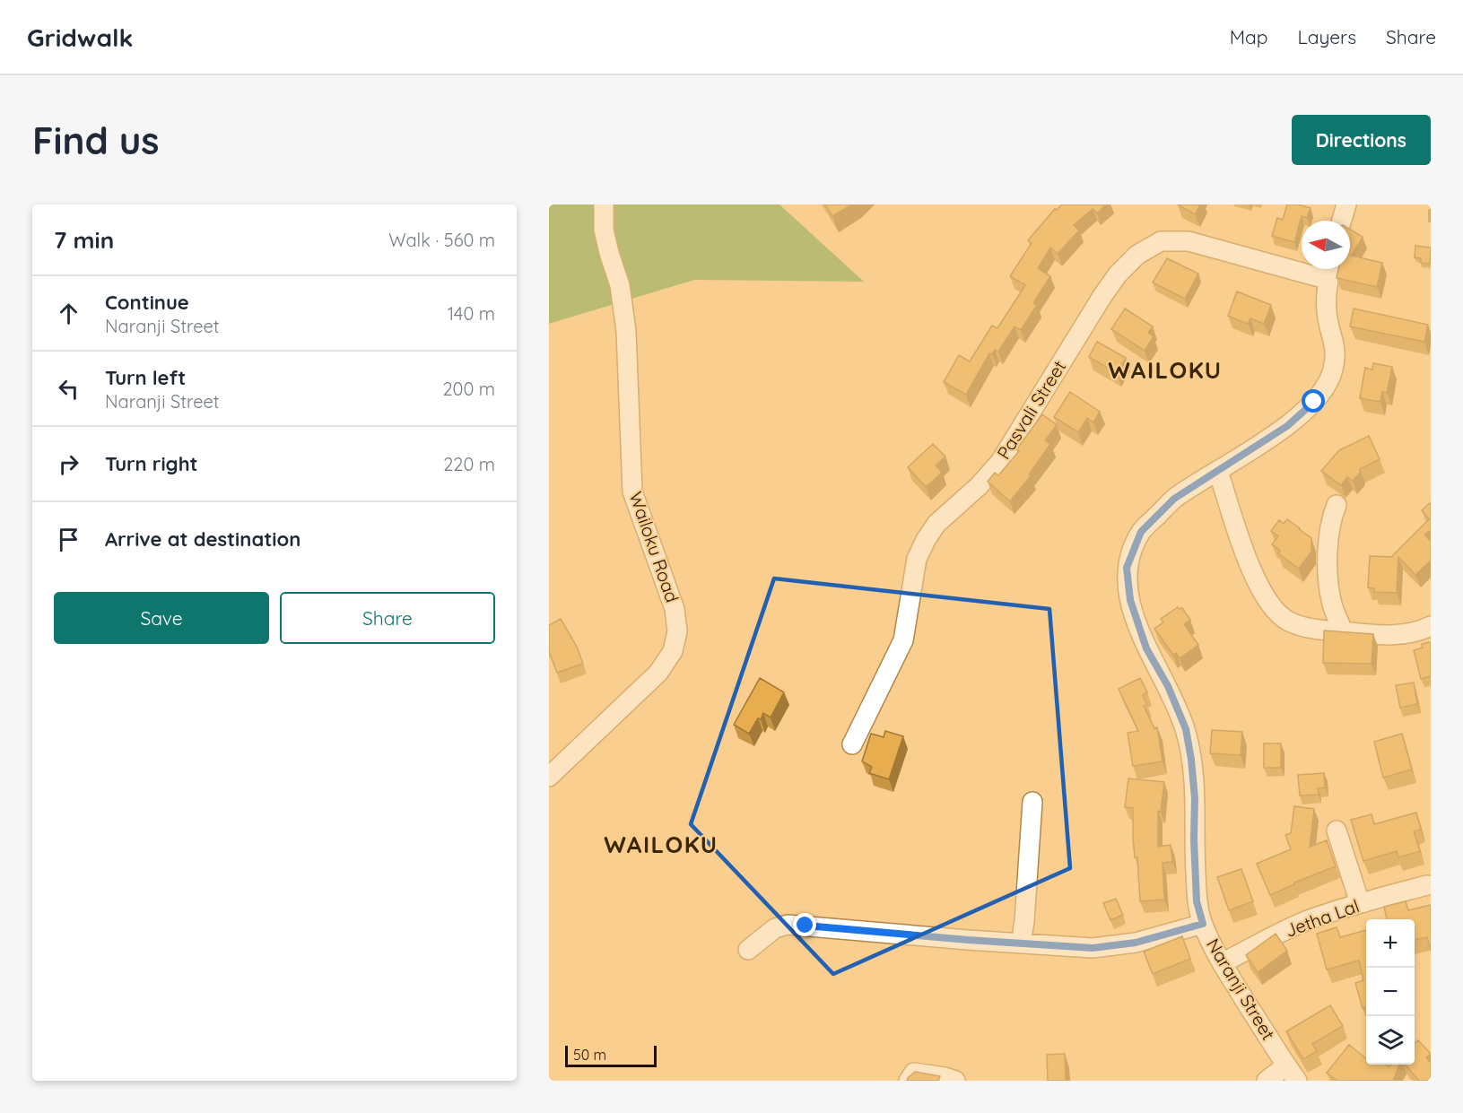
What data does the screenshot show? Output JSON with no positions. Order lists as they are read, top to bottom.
{
  "streets": {
    "street": [
      "Pasvali Street",
      "Wailoku Road",
      "Jetha Lal",
      "Naranji Street"
    ]
  },
  "crossings": [
    ["Pasvali Street", "Naranji Street"],
    ["Jetha Lal", "Naranji Street"]
  ],
  "districts": ["WAILOKU", "WAILOKU"],
  "scale_bar": "50 m",
  "north": "left",
  "page": {
    "header": "Gridwalk",
    "nav": ["Map", "Layers", "Share"],
    "buttons": [
      "Directions",
      ["Save", "Share"]
    ],
    "title": "Find us",
    "heading": ["7 min", "Walk · 560 m"],
    "list": [
      ["Continue", "Naranji Street", "140 m"],
      ["Turn left", "Naranji Street", "200 m"],
      ["Turn right", "220 m"],
      "Arrive at destination"
    ],
    "map_buttons": ["+", "−"],
    "scale": "50 m"
  }
}
